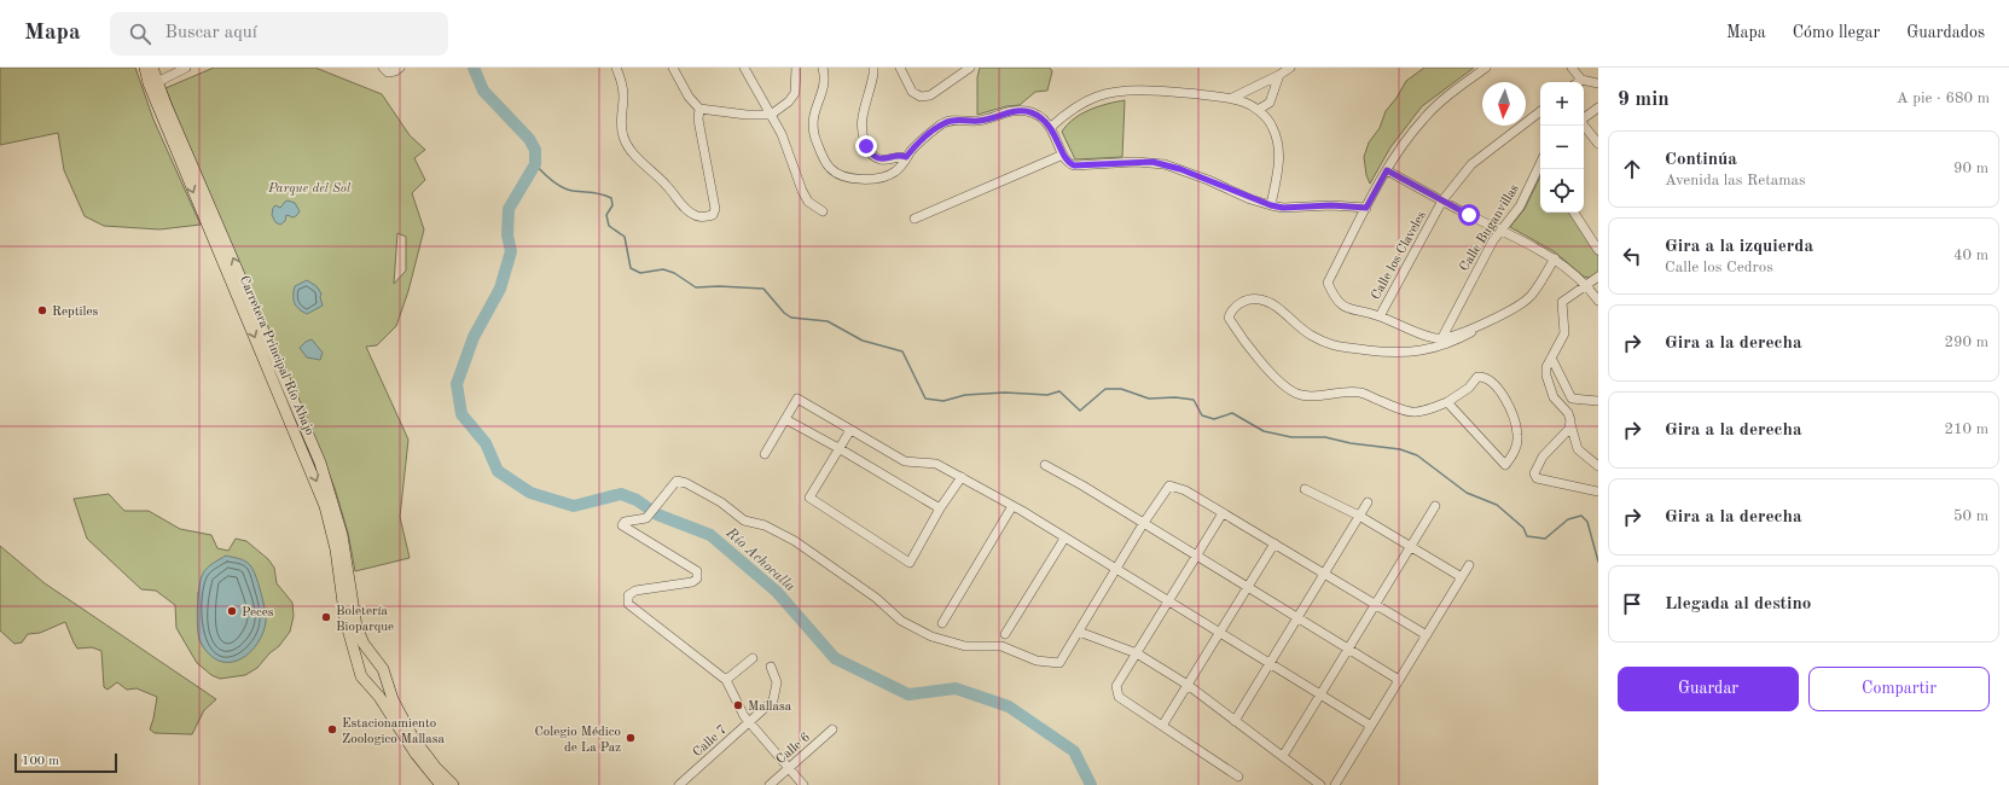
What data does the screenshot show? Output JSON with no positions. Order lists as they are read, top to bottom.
{
  "streets": {
    "main road": ["Carretera Principal Río Abajo"],
    "street": [
      "Calle Buganvillas",
      "Calle los Claveles",
      "Calle 7",
      "Calle 6"
    ]
  },
  "water": ["Río Achocalla"],
  "parks": ["Parque del Sol"],
  "places": [
    "Reptiles",
    "Peces",
    "Boletería Bioparque",
    "Mallasa",
    "Estacionamiento Zoologico Mallasa",
    "Colegio Médico de La Paz"
  ],
  "scale_bar": "100 m",
  "north": "bottom",
  "page": {
    "header": "Mapa",
    "search": "Buscar aquí",
    "nav": ["Mapa", "Cómo llegar", "Guardados"],
    "heading": ["9 min", "A pie · 680 m"],
    "map_buttons": ["+", "−"],
    "list": [
      ["Continúa", "Avenida las Retamas", "90 m"],
      ["Gira a la izquierda", "Calle los Cedros", "40 m"],
      ["Gira a la derecha", "290 m"],
      ["Gira a la derecha", "210 m"],
      ["Gira a la derecha", "50 m"],
      "Llegada al destino"
    ],
    "buttons": ["Guardar", "Compartir"],
    "scale": "100 m"
  }
}
